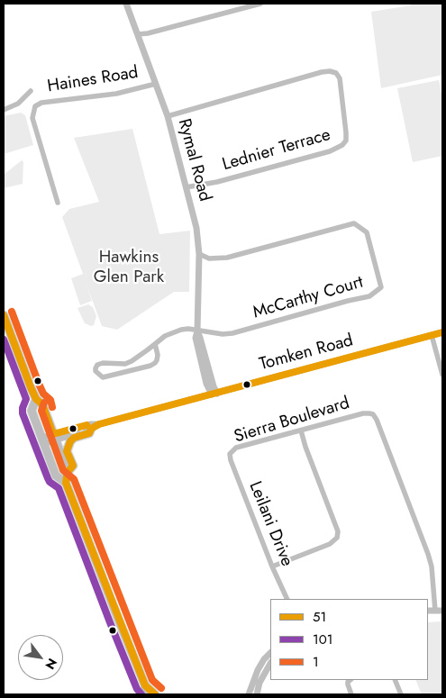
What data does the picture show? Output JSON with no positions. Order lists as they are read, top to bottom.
{
  "streets": {
    "street": [
      "Haines Road",
      "Lednier Terrace",
      "Rymal Road",
      "McCarthy Court",
      "Tomken Road",
      "Sierra Boulevard",
      "Leilani Drive"
    ]
  },
  "crossings": [
    ["Haines Road", "Rymal Road"],
    ["Lednier Terrace", "Rymal Road"],
    ["Rymal Road", "McCarthy Court"],
    ["Rymal Road", "Tomken Road"],
    ["Sierra Boulevard", "Leilani Drive"]
  ],
  "parks": ["Hawkins Glen Park"],
  "lines": ["transit line 1", "transit line 51", "transit line 101"],
  "legend": ["51", "101", "1"],
  "north": "bottom right"
}
